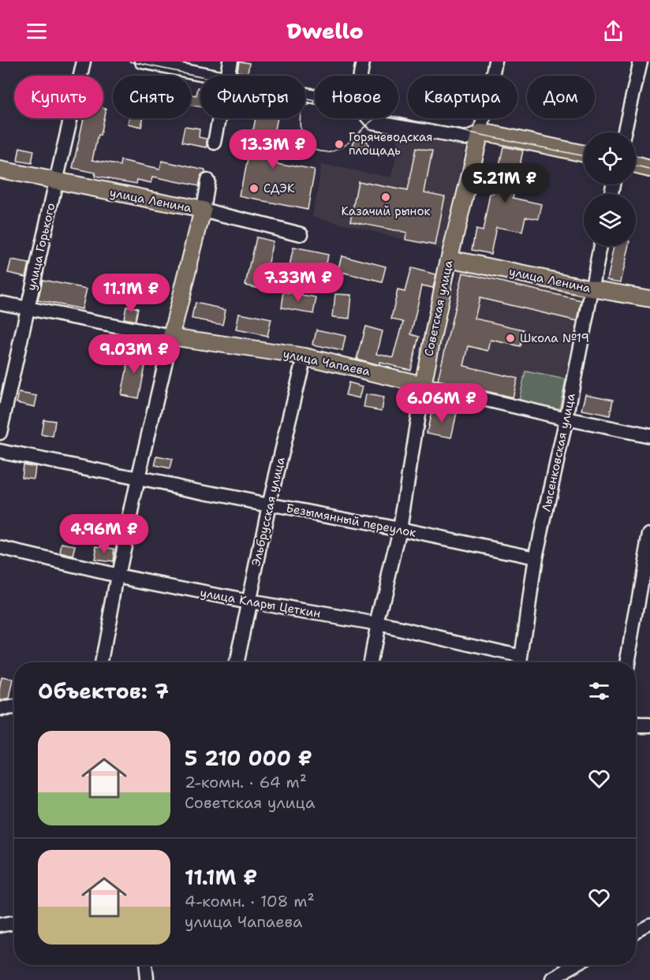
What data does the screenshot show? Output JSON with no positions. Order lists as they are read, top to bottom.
{
  "streets": {
    "main road": ["улица Ленина", "Советская улица", "улица Чапаева"],
    "street": [
      "улица Горького",
      "Лысенковская улица",
      "Эльбрусская улица",
      "Безымянный переулок",
      "улица Клары Цеткин"
    ]
  },
  "crossings": [
    ["улица Ленина", "улица Горького"],
    ["улица Ленина", "Советская улица"],
    ["улица Ленина", "Лысенковская улица"],
    ["улица Горького", "улица Чапаева"],
    ["Советская улица", "улица Чапаева"],
    ["Советская улица", "Безымянный переулок"],
    ["Советская улица", "улица Клары Цеткин"],
    ["улица Чапаева", "Лысенковская улица"],
    ["улица Чапаева", "Эльбрусская улица"],
    ["Лысенковская улица", "Безымянный переулок"],
    ["Лысенковская улица", "улица Клары Цеткин"],
    ["Эльбрусская улица", "Безымянный переулок"],
    ["Эльбрусская улица", "улица Клары Цеткин"]
  ],
  "places": [
    "Горячеводская площадь",
    "СДЭК",
    "Казачий рынок",
    "Школа №19"
  ],
  "page": {
    "header": "Dwello",
    "chip": [
      "Купить",
      "Снять",
      "Фильтры",
      "Новое",
      "Квартира",
      "Дом"
    ],
    "price": [
      "13.3M ₽",
      "5.21M ₽",
      "7.33M ₽",
      "11.1M ₽",
      "9.03M ₽",
      "6.06M ₽",
      "4.96M ₽"
    ],
    "heading": "Объектов: 7",
    "list": [
      {
        "name": "5 210 000 ₽",
        "note": "2-комн. · 64 m² · Советская улица"
      },
      {
        "name": "11.1M ₽",
        "note": "4-комн. · 108 m² · улица Чапаева"
      }
    ]
  }
}
